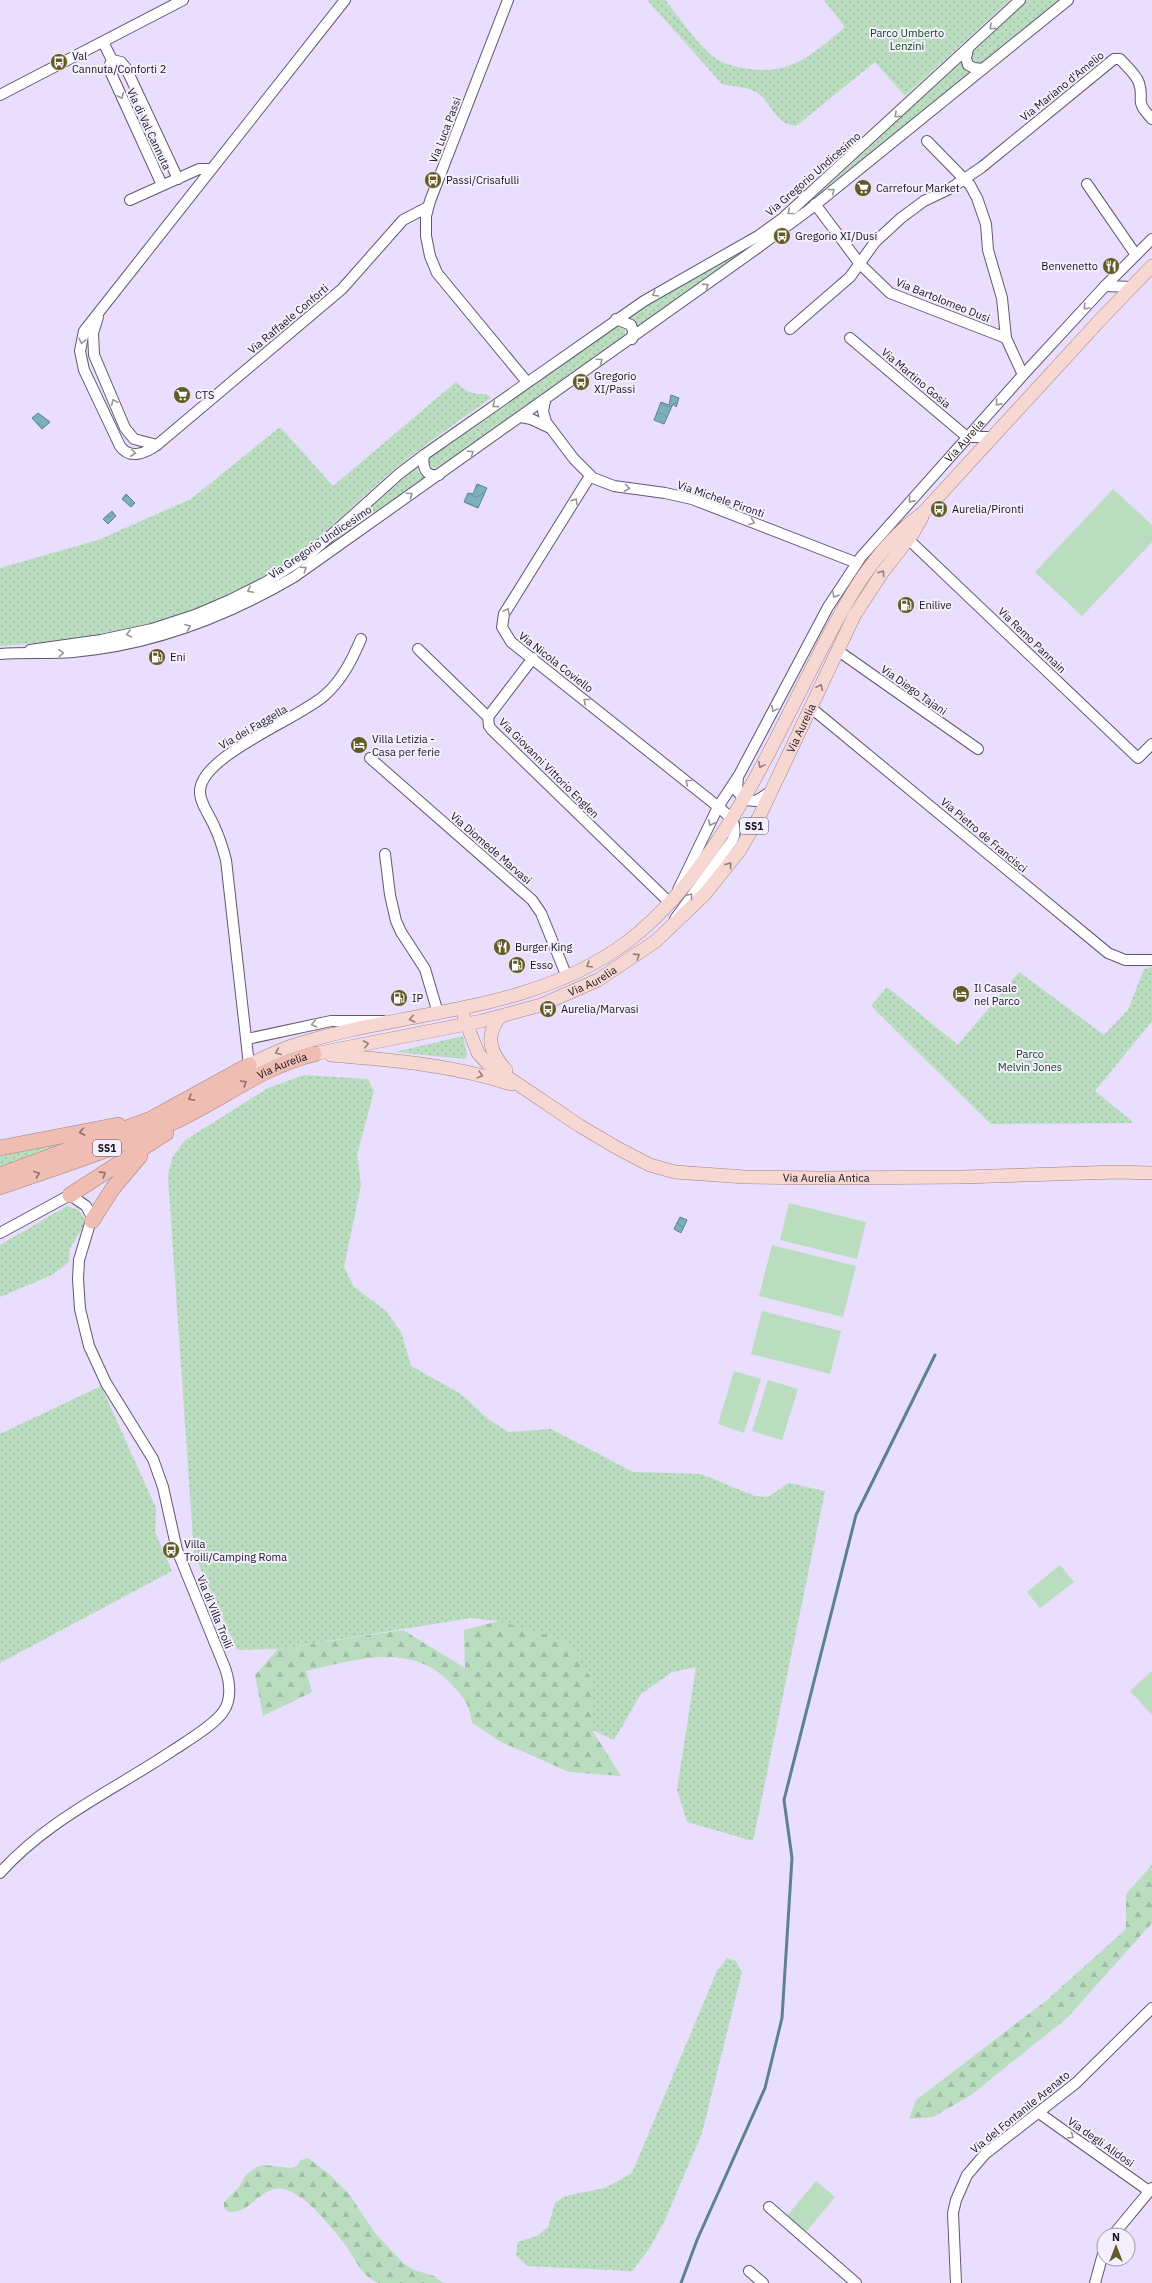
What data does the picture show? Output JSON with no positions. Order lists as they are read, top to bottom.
{
  "streets": {
    "highway": ["Via Aurelia", "SS1"],
    "main road": ["Via Aurelia Antica"],
    "street": [
      "Via Mariano d'Amelio",
      "Via di Val Cannuta",
      "Via Luca Passi",
      "Via Gregorio Undicesimo",
      "Via Bartolomeo Dusi",
      "Via Raffaele Conforti",
      "Via Martino Gosia",
      "Via Michele Pironti",
      "Via Remo Pannain",
      "Via Nicola Coviello",
      "Via Diego Tajani",
      "Via dei Faggella",
      "Via Giovanni Vittorio Englen",
      "Via Pietro de Francisci",
      "Via Diomede Marvasi",
      "Via di Villa Troili",
      "Via del Fontanile Arenato",
      "Via degli Alidosi"
    ]
  },
  "crossings": [
    ["Via Luca Passi", "Via Gregorio Undicesimo"],
    ["Via Luca Passi", "Via Raffaele Conforti"],
    ["Via Gregorio Undicesimo", "Via Bartolomeo Dusi"],
    ["Via Martino Gosia", "Via Aurelia"],
    ["Via Aurelia", "Via Michele Pironti"],
    ["Via Aurelia", "Via Remo Pannain"],
    ["Via Aurelia", "Via Nicola Coviello"],
    ["Via Aurelia", "Via Diego Tajani"],
    ["Via Aurelia", "Via dei Faggella"],
    ["Via Aurelia", "Via Giovanni Vittorio Englen"],
    ["Via Aurelia", "Via Pietro de Francisci"],
    ["Via Aurelia", "Via Diomede Marvasi"],
    ["Via Michele Pironti", "Via Nicola Coviello"],
    ["Via del Fontanile Arenato", "Via degli Alidosi"]
  ],
  "one_way": ["Via Michele Pironti", "Via degli Alidosi"],
  "parks": ["Parco Umberto Lenzini", "Parco Melvin Jones"],
  "places": {
    "bus stop": [
      "Val Cannuta/Conforti 2",
      "Passi/Crisafulli",
      "Gregorio XI/Dusi",
      "Gregorio XI/Passi",
      "Aurelia/Pironti",
      "Aurelia/Marvasi",
      "Villa Troili/Camping Roma"
    ],
    "supermarket": ["Carrefour Market", "CTS"],
    "restaurant": ["Benvenetto", "Burger King"],
    "fuel station": [
      "Enilive",
      "Eni",
      "Esso",
      "IP"
    ],
    "hotel": ["Villa Letizia - Casa per ferie", "Il Casale nel Parco"]
  },
  "north": "top"
}
